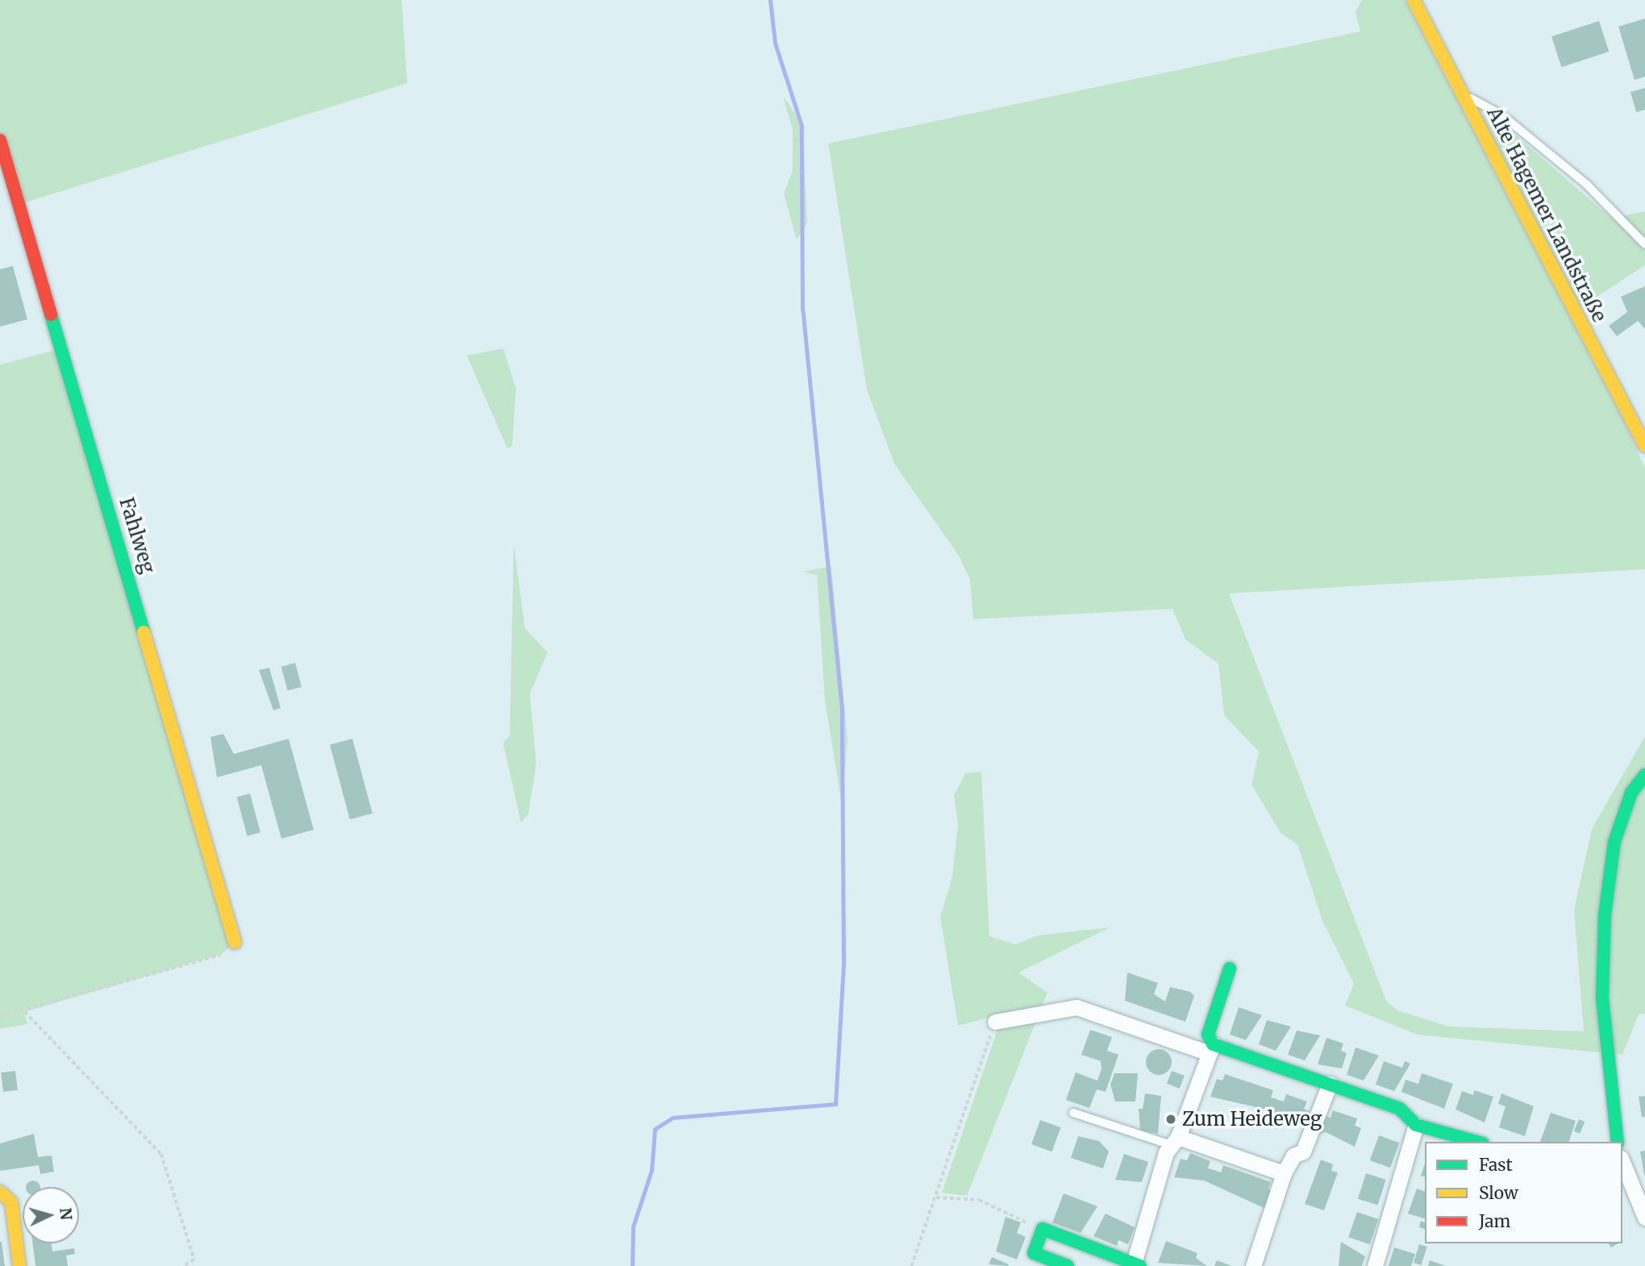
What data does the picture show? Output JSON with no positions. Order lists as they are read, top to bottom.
{
  "streets": {
    "street": ["Alte Hagemer Landstraße", "Fahlweg"]
  },
  "places": ["Zum Heideweg"],
  "legend": ["Fast", "Slow", "Jam"],
  "north": "right"
}
